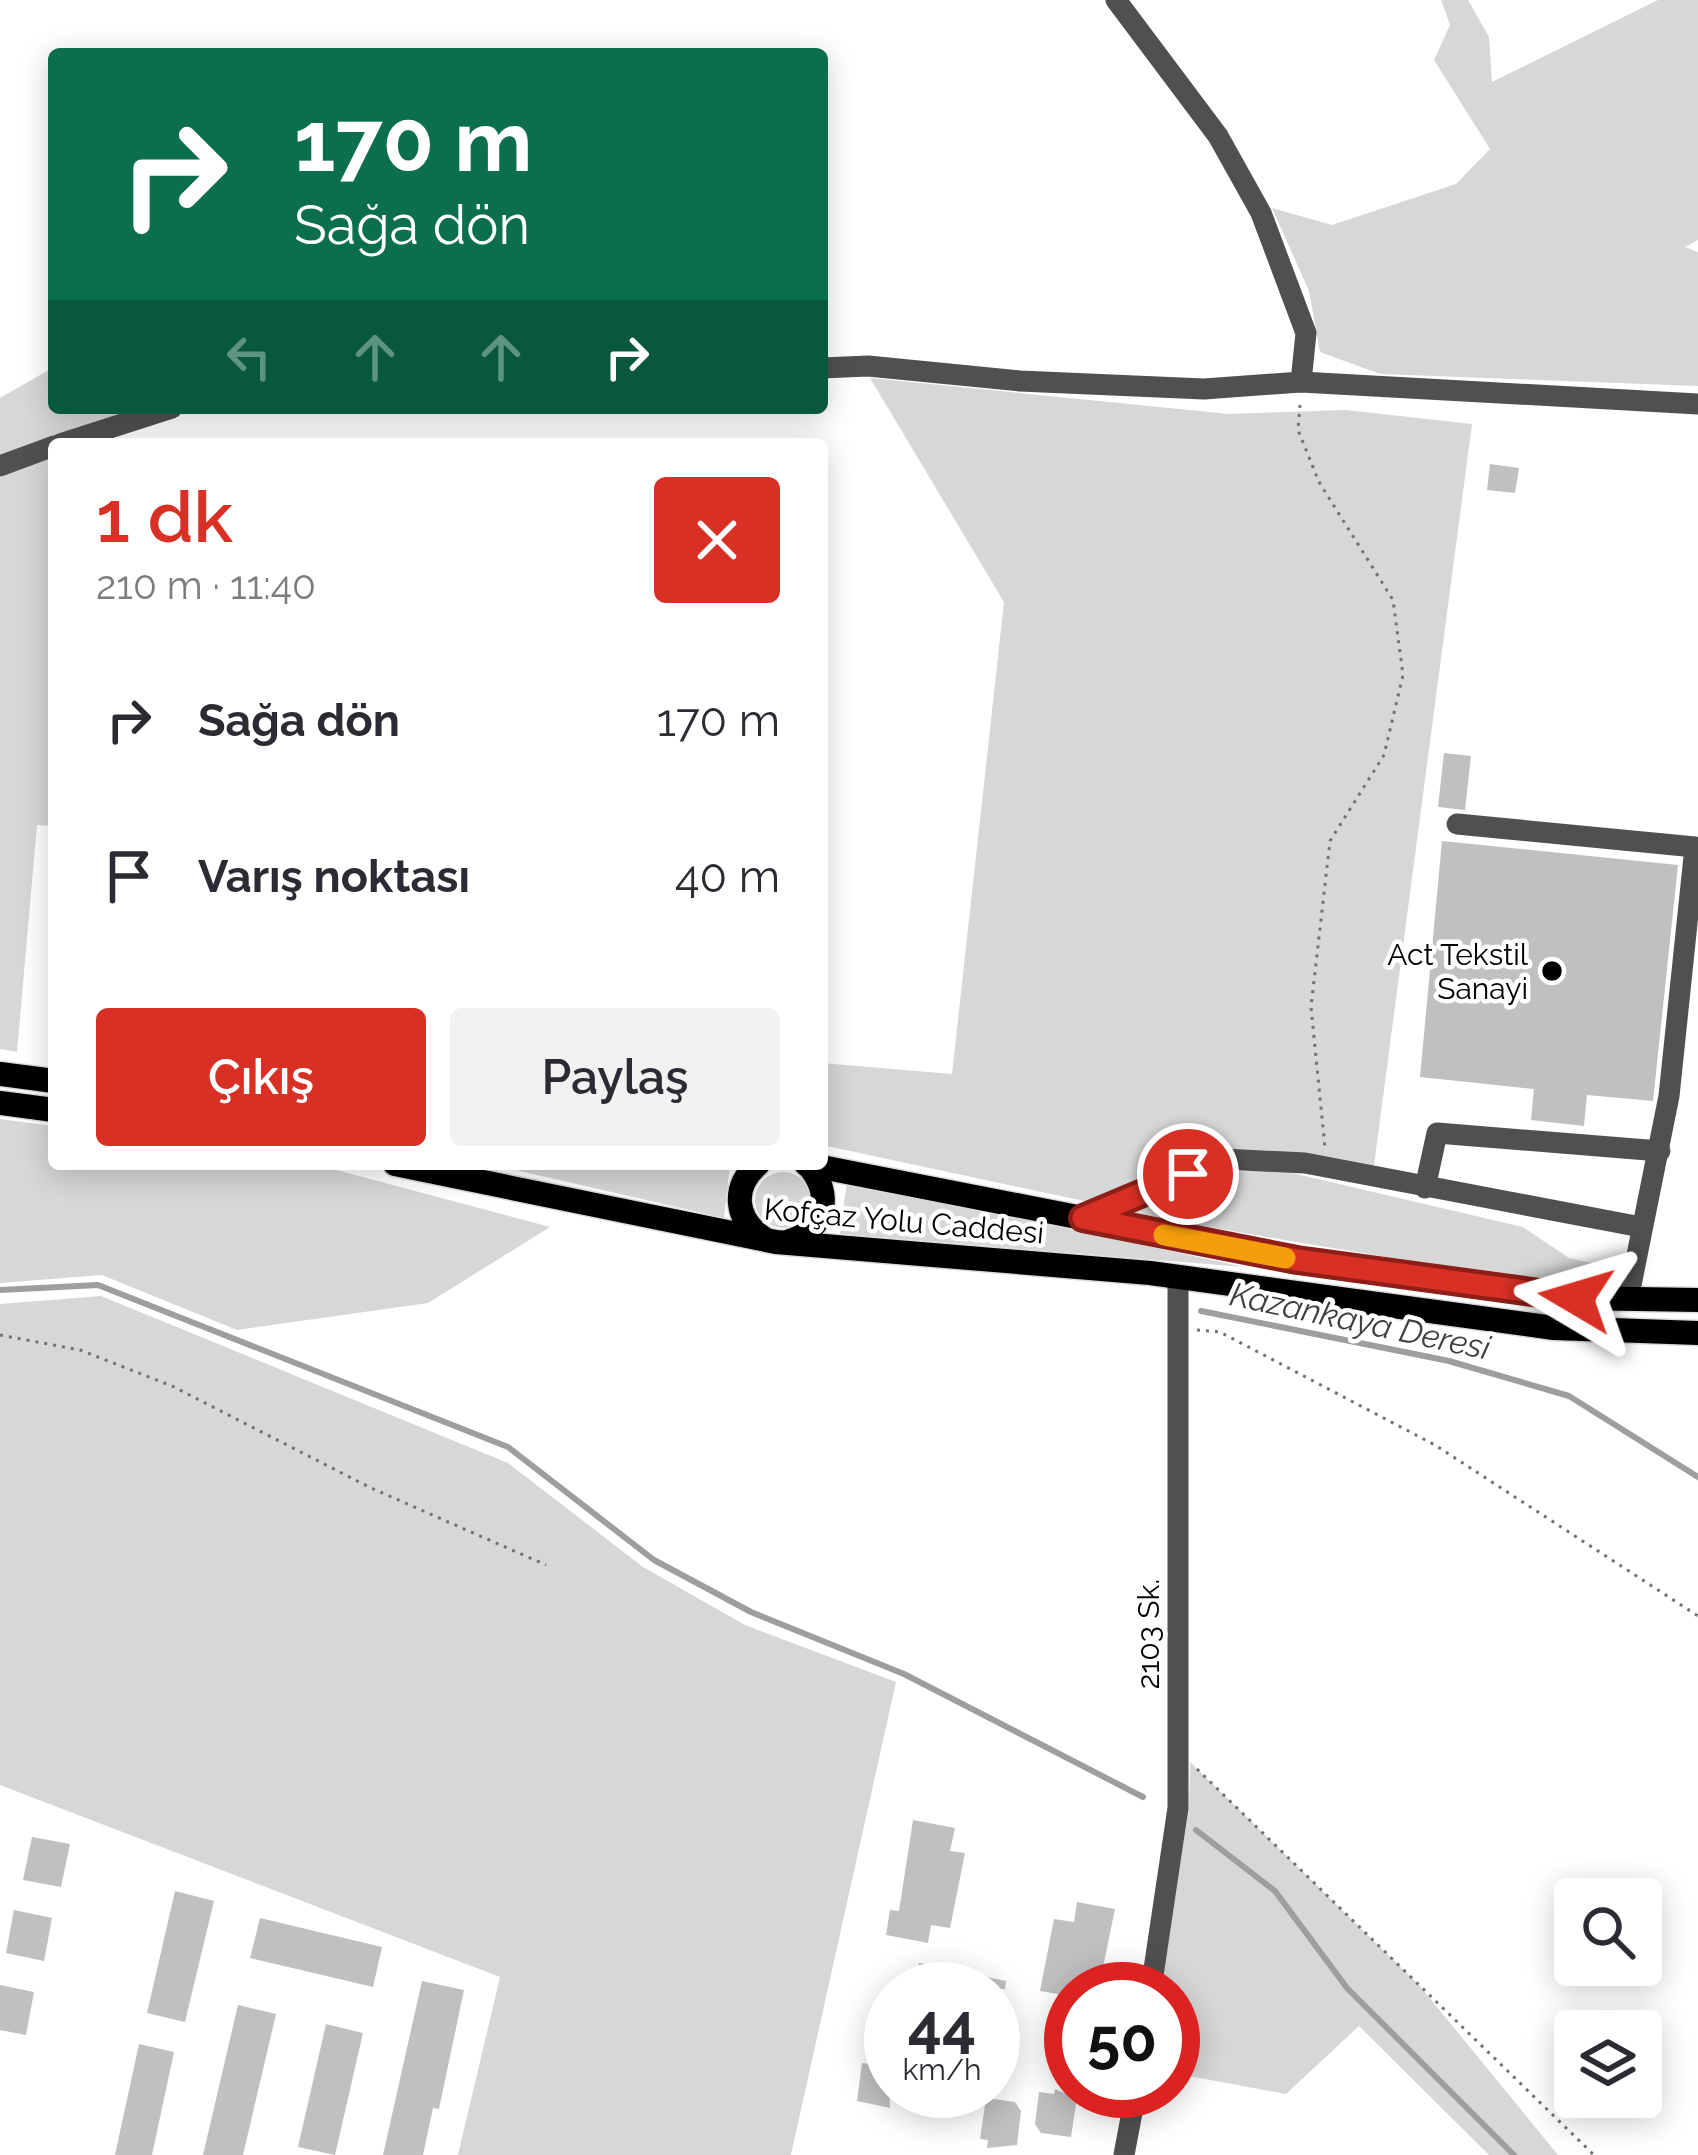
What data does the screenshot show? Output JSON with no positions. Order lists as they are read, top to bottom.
{
  "streets": {
    "main road": ["Kofçaz Yolu Caddesi"],
    "street": ["2103 Sk."]
  },
  "crossings": [
    ["Kofçaz Yolu Caddesi", "2103 Sk."]
  ],
  "water": ["Kazankaya Deresi"],
  "places": ["Act Tekstil Sanayi"],
  "page": {
    "turn": ["170 m", "Sağa dön"],
    "heading": ["1 dk", "210 m · 11:40"],
    "list": [
      {
        "name": "Sağa dön",
        "value": "170 m"
      },
      {
        "name": "Varış noktası",
        "value": "40 m"
      }
    ],
    "buttons": ["Çıkış", "Paylaş"],
    "speed": "44 km/h",
    "limit": "50"
  }
}
